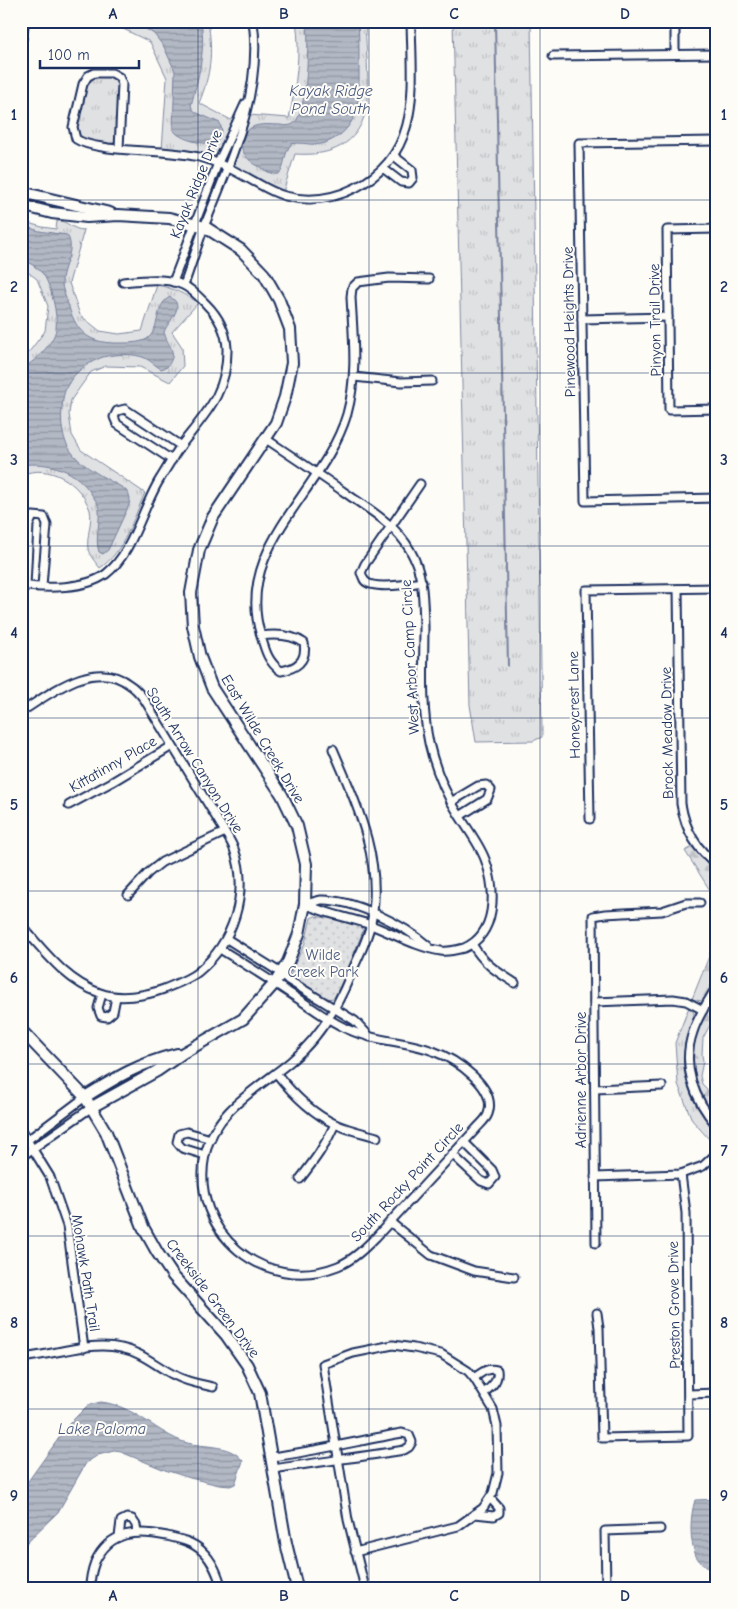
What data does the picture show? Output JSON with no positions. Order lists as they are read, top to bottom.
{
  "streets": {
    "street": [
      "Kayak Ridge Drive",
      "Pinyon Trail Drive",
      "Pinewood Heights Drive",
      "West Arbor Camp Circle",
      "Honeycrest Lane",
      "Brock Meadow Drive",
      "East Wilde Creek Drive",
      "South Arrow Canyon Drive",
      "Kittatinny Place",
      "Adrienne Arbor Drive",
      "South Rocky Point Circle",
      "Mohawk Path Trail",
      "Creekside Green Drive",
      "Preston Grove Drive"
    ]
  },
  "crossings": [
    ["Kayak Ridge Drive", "East Wilde Creek Drive"],
    ["West Arbor Camp Circle", "East Wilde Creek Drive"],
    ["Honeycrest Lane", "Brock Meadow Drive"],
    ["South Arrow Canyon Drive", "Kittatinny Place"]
  ],
  "water": ["Kayak Ridge Pond South", "Lake Paloma"],
  "parks": ["Wilde Creek Park"],
  "scale_bar": "100 m",
  "grid": {
    "columns": [
      "A",
      "B",
      "C",
      "D"
    ],
    "rows": [
      "1",
      "2",
      "3",
      "4",
      "5",
      "6",
      "7",
      "8",
      "9"
    ]
  }
}
